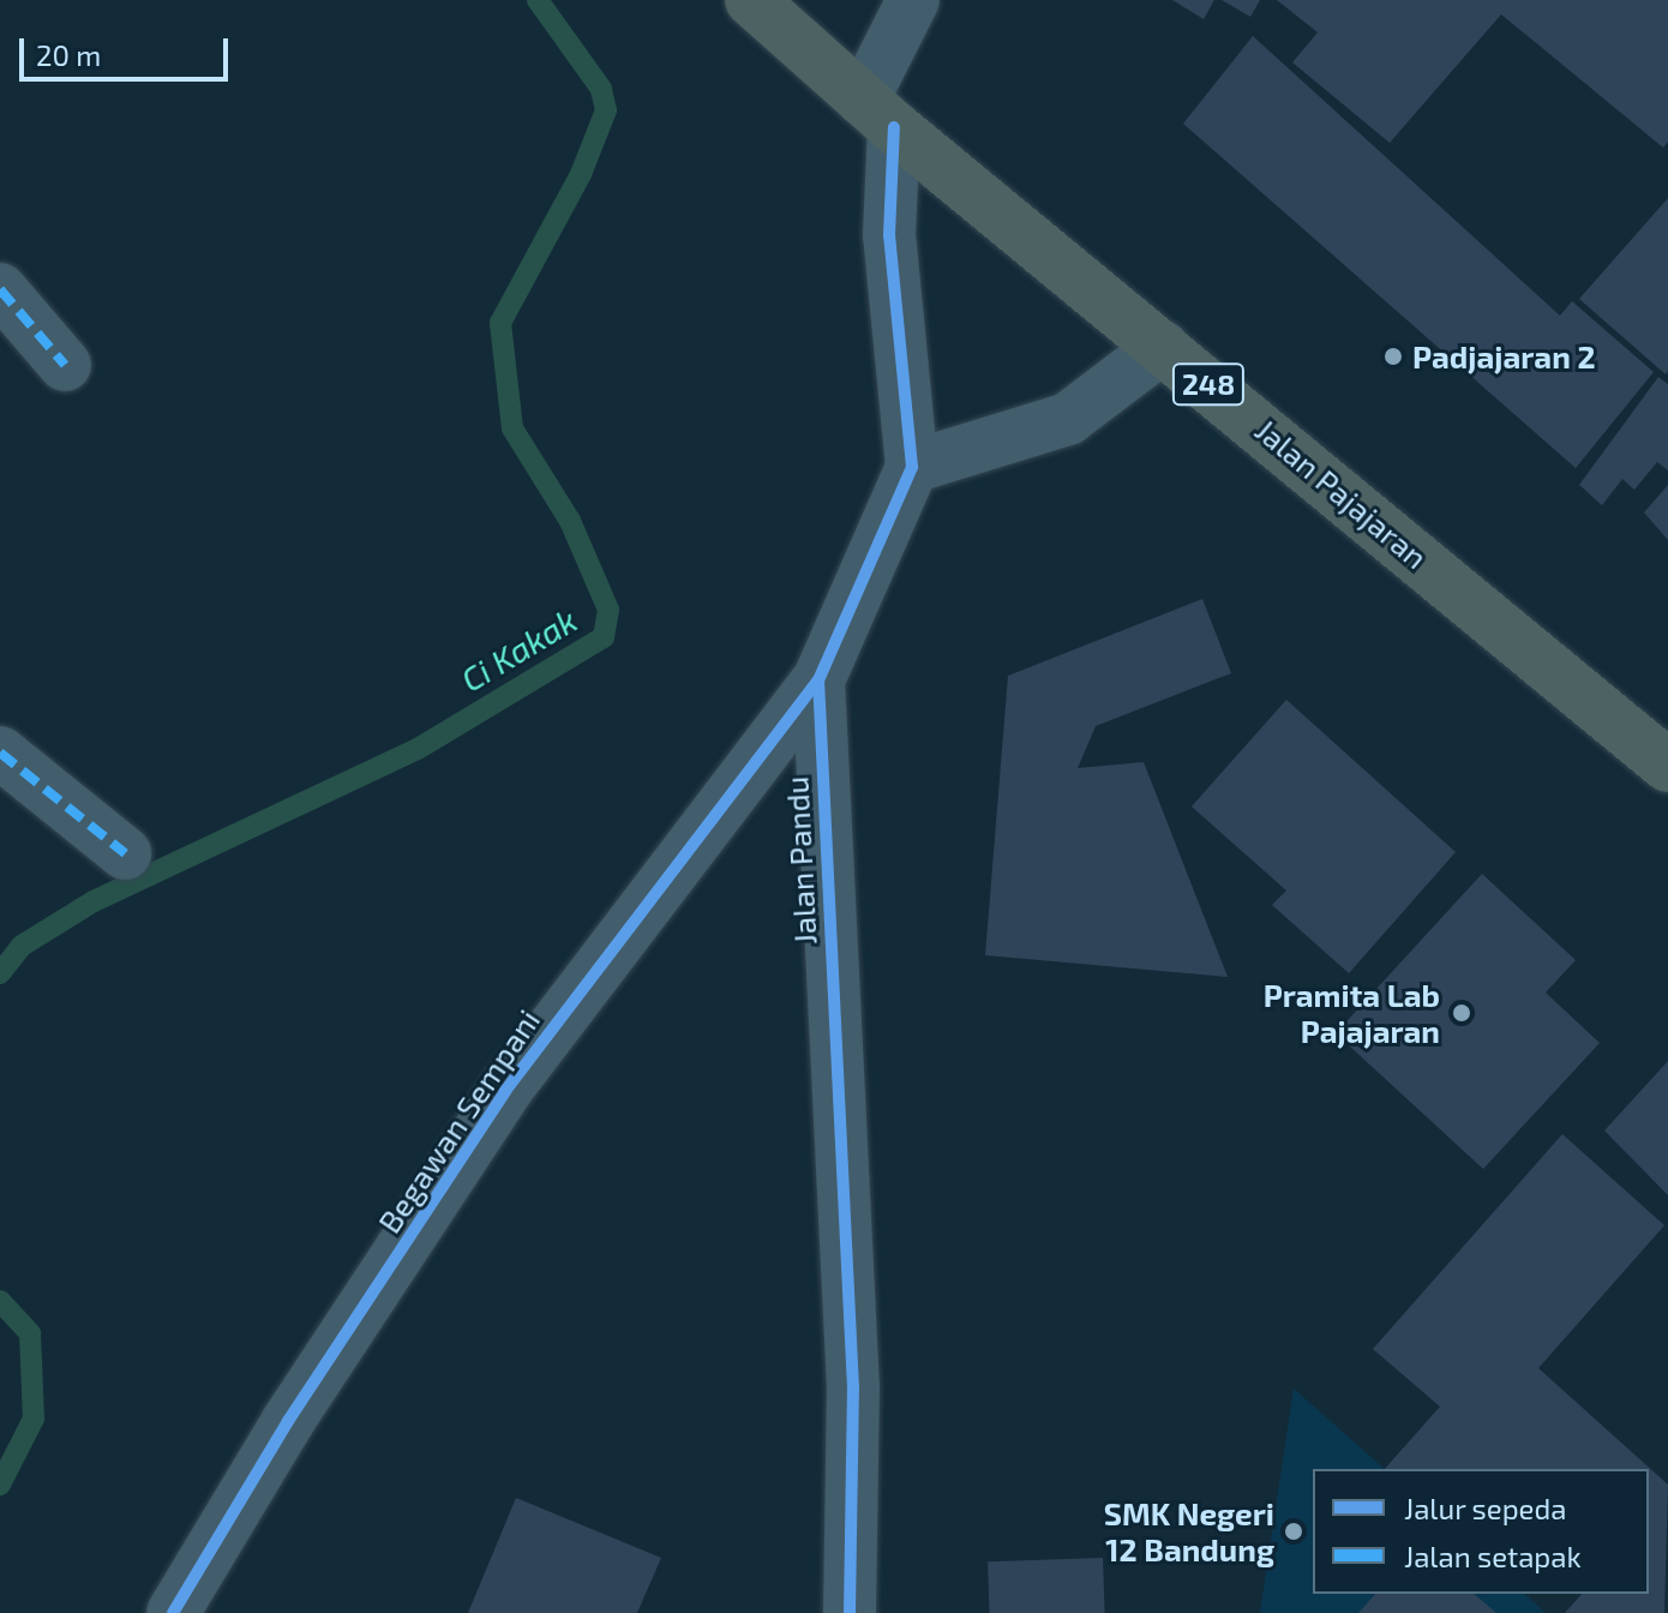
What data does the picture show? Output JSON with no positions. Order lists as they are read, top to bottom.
{
  "streets": {
    "highway": ["248", "Jalan Pajajaran"],
    "street": ["Jalan Pandu", "Begawan Sempani"]
  },
  "crossings": [
    ["Jalan Pajajaran", "Jalan Pandu"],
    ["Jalan Pandu", "Begawan Sempani"]
  ],
  "water": ["Ci Kakak"],
  "places": ["Padjajaran 2", "Pramita Lab Pajajaran", "SMK Negeri 12 Bandung"],
  "legend": ["Jalur sepeda", "Jalan setapak"],
  "scale_bar": "20 m"
}
